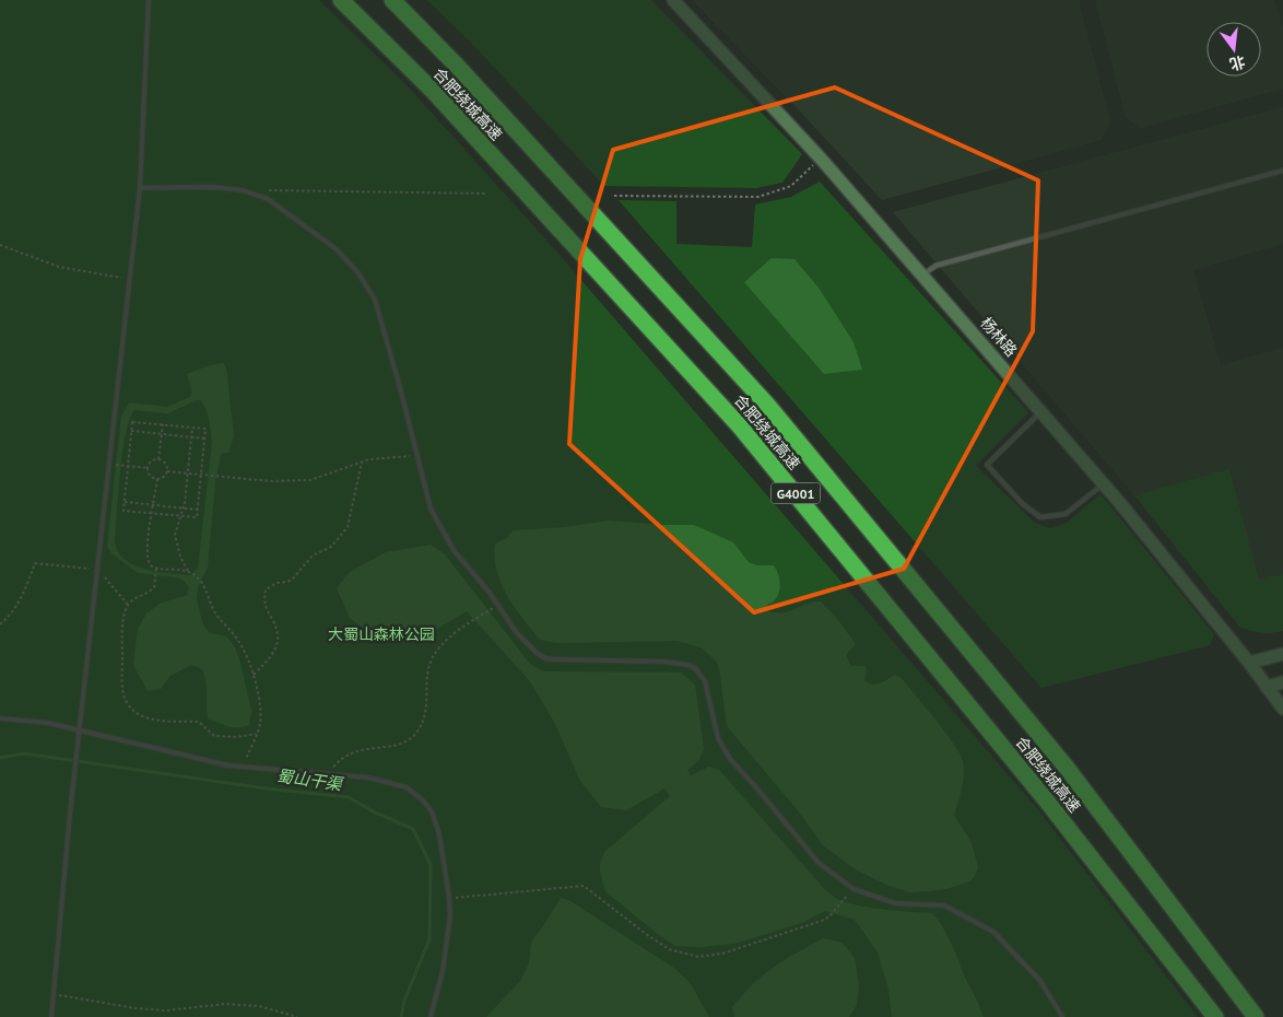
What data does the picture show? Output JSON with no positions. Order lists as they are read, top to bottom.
{
  "streets": {
    "highway": ["合肥绕城高速", "G4001"],
    "street": ["杨林路"]
  },
  "water": ["蜀山干渠"],
  "parks": ["大蜀山森林公园"],
  "north": "bottom"
}
